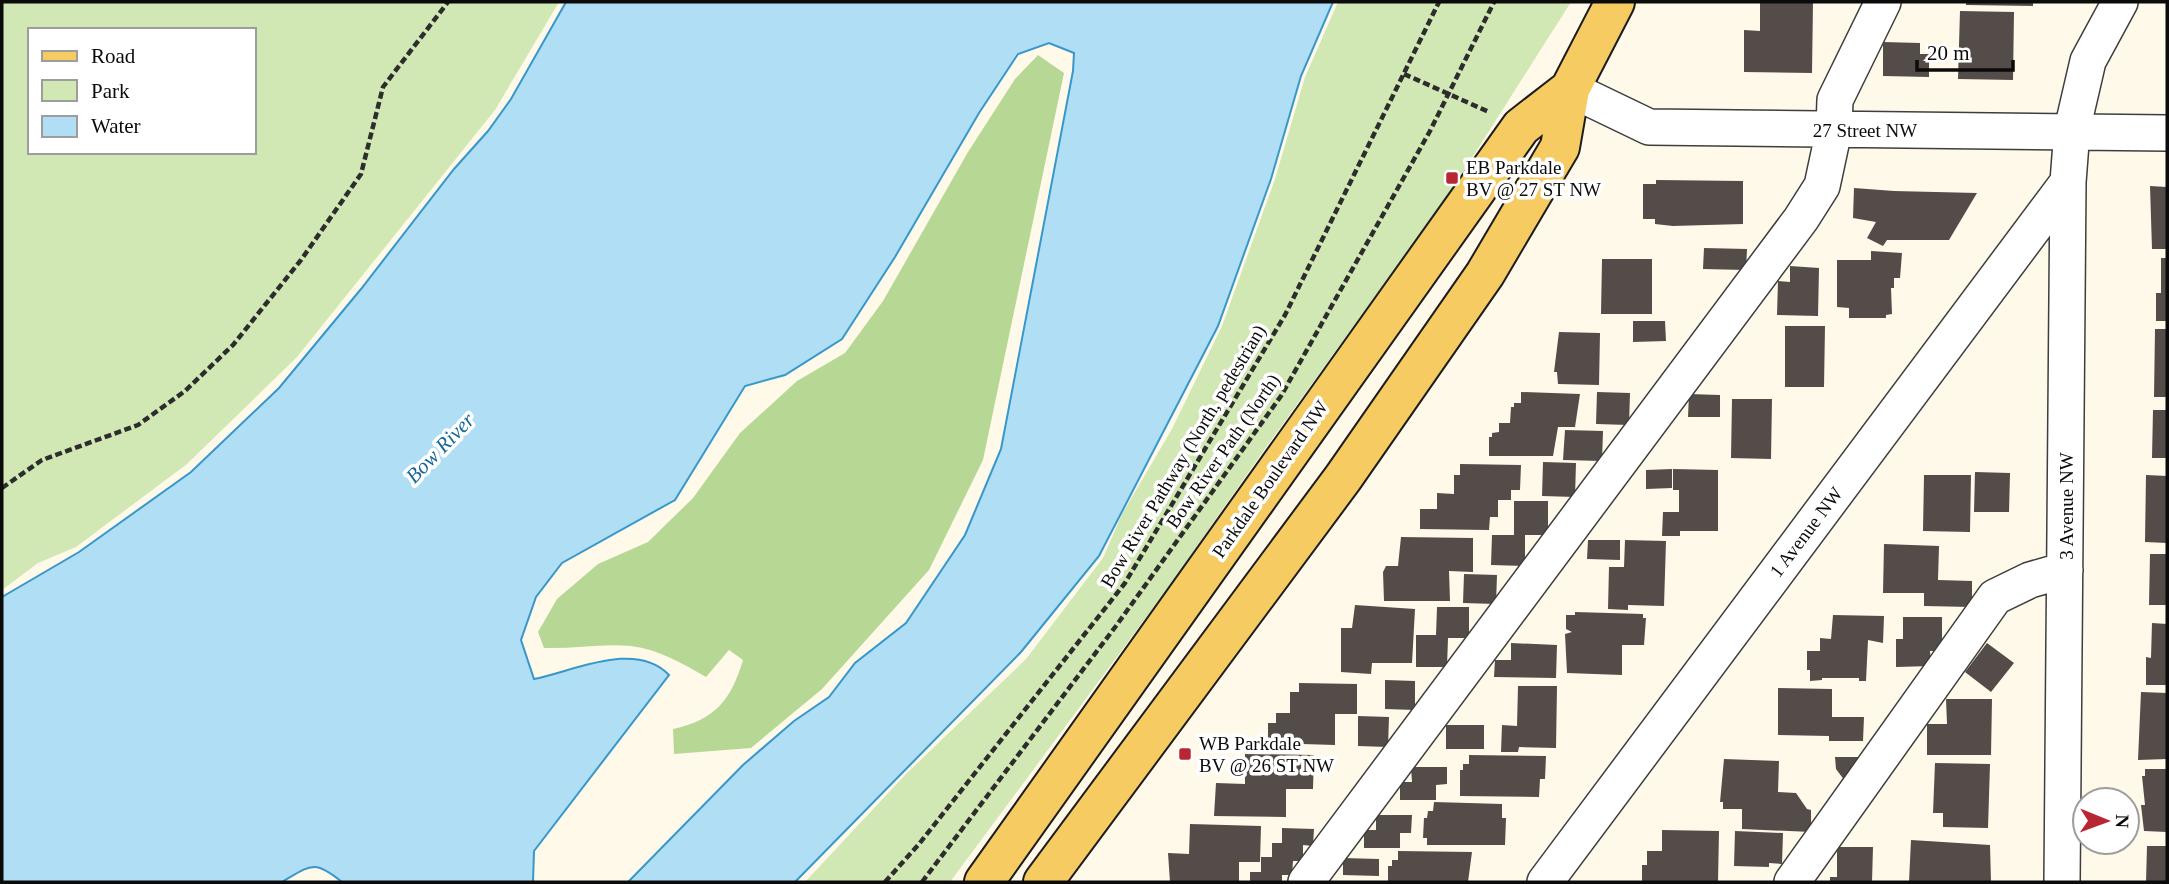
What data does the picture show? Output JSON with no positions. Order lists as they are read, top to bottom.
{
  "streets": {
    "main road": ["Parkdale Boulevard NW"],
    "street": ["27 Street NW", "3 Avenue NW", "1 Avenue NW"],
    "path": ["Bow River Path (North)", "Bow River Pathway (North, pedestrian)"]
  },
  "crossings": [
    ["27 Street NW", "Parkdale Boulevard NW"],
    ["27 Street NW", "3 Avenue NW"],
    ["3 Avenue NW", "1 Avenue NW"]
  ],
  "water": ["Bow River"],
  "places": {
    "transit": ["EB Parkdale BV @ 27 ST NW", "WB Parkdale BV @ 26 ST NW"]
  },
  "legend": ["Road", "Park", "Water"],
  "scale_bar": "20 m",
  "north": "right"
}
